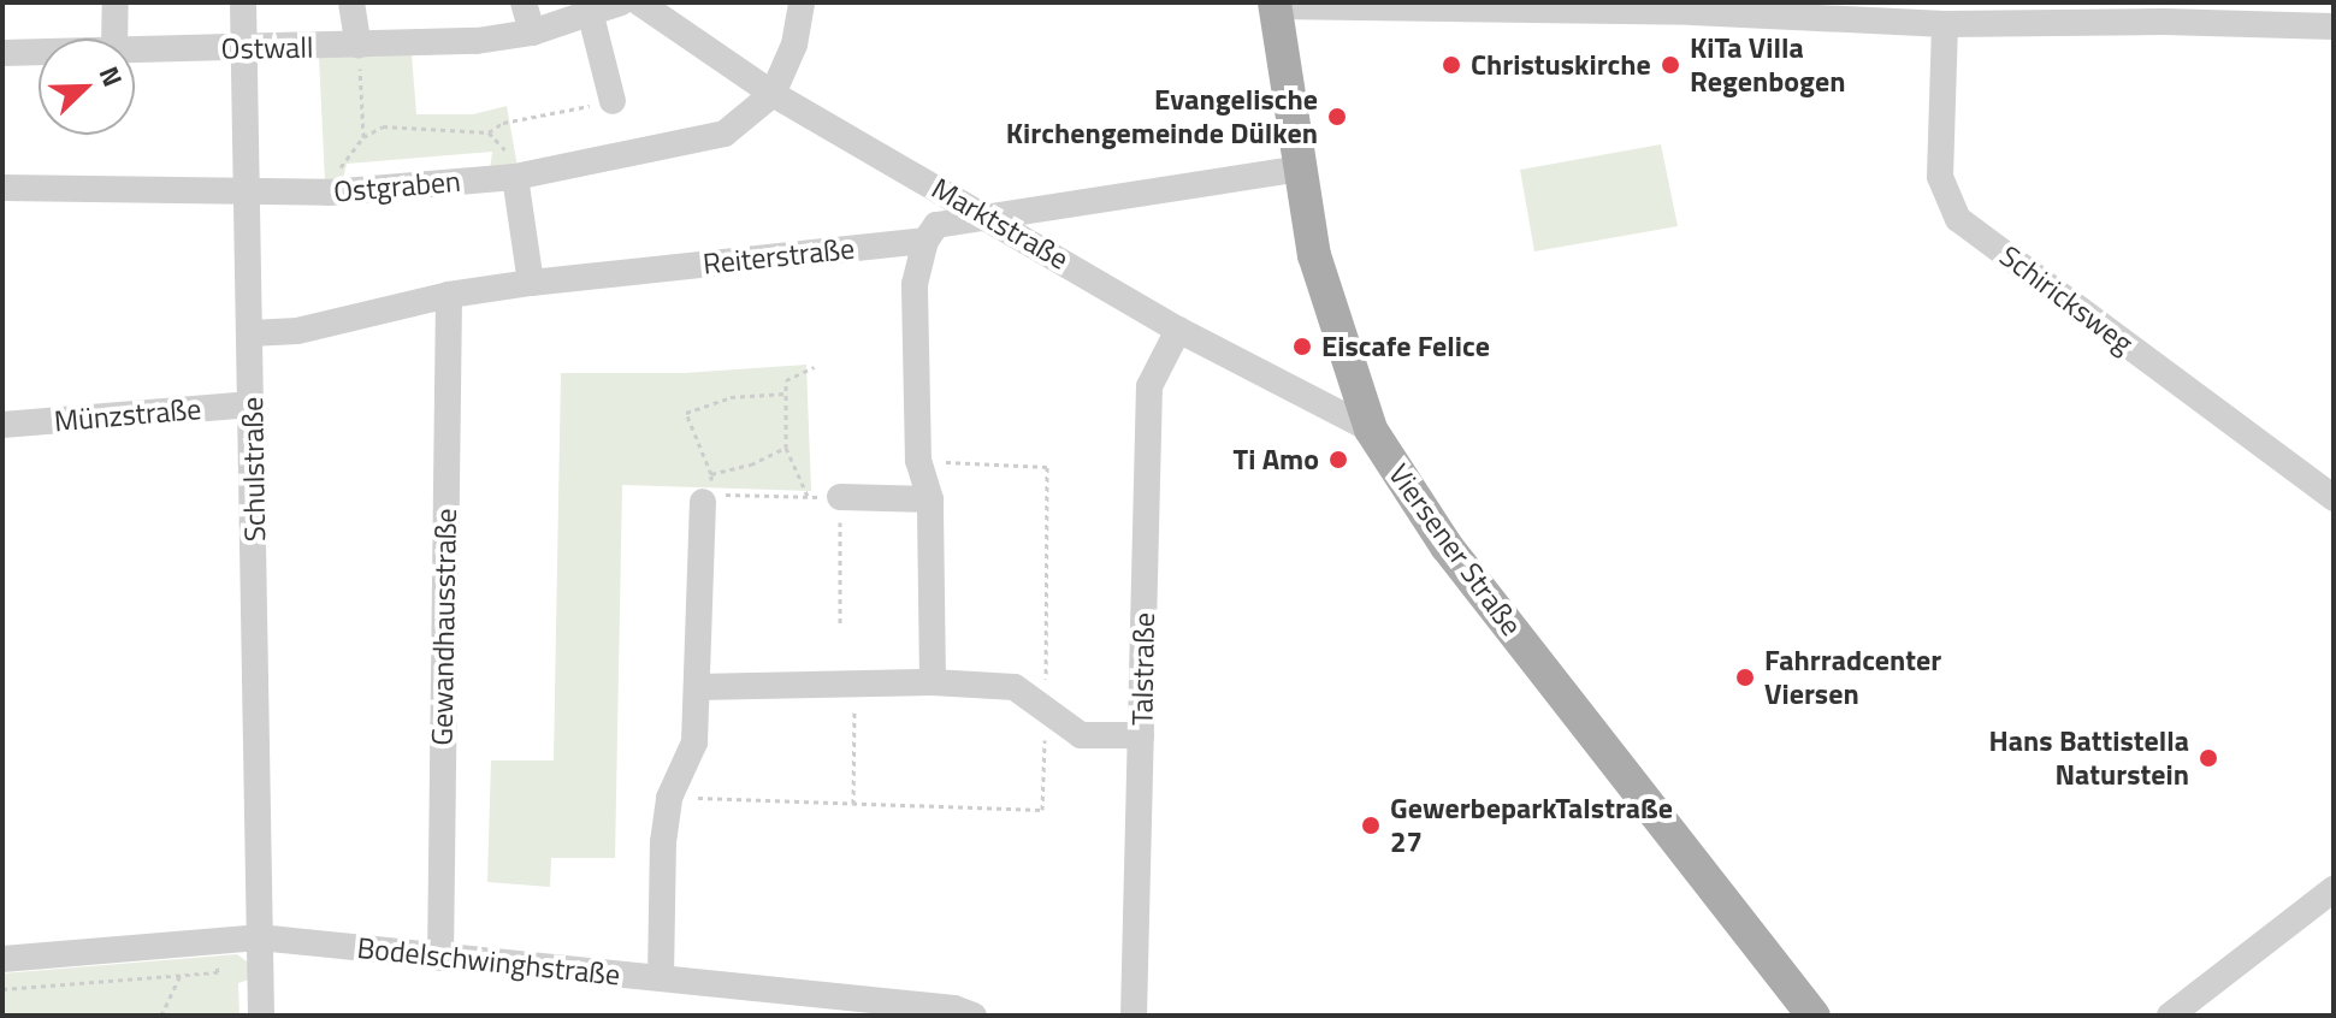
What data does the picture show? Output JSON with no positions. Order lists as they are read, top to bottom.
{
  "streets": {
    "main road": ["Viersener Straße"],
    "street": [
      "Ostwall",
      "Ostgraben",
      "Marktstraße",
      "Reiterstraße",
      "Schiricksweg",
      "Münzstraße",
      "Schulstraße",
      "Gewandhausstraße",
      "Talstraße",
      "Bodelschwinghstraße"
    ]
  },
  "crossings": [
    ["Ostwall", "Schulstraße"],
    ["Ostgraben", "Marktstraße"],
    ["Ostgraben", "Schulstraße"],
    ["Marktstraße", "Reiterstraße"],
    ["Marktstraße", "Viersener Straße"],
    ["Marktstraße", "Talstraße"],
    ["Reiterstraße", "Schulstraße"],
    ["Reiterstraße", "Viersener Straße"],
    ["Reiterstraße", "Gewandhausstraße"],
    ["Münzstraße", "Schulstraße"],
    ["Schulstraße", "Bodelschwinghstraße"],
    ["Gewandhausstraße", "Bodelschwinghstraße"]
  ],
  "places": [
    "Christuskirche",
    "KiTa Villa Regenbogen",
    "Evangelische Kirchengemeinde Dülken",
    "Eiscafe Felice",
    "Ti Amo",
    "Fahrradcenter Viersen",
    "Hans Battistella Naturstein",
    "GewerbeparkTalstraße 27"
  ],
  "north": "top right"
}
